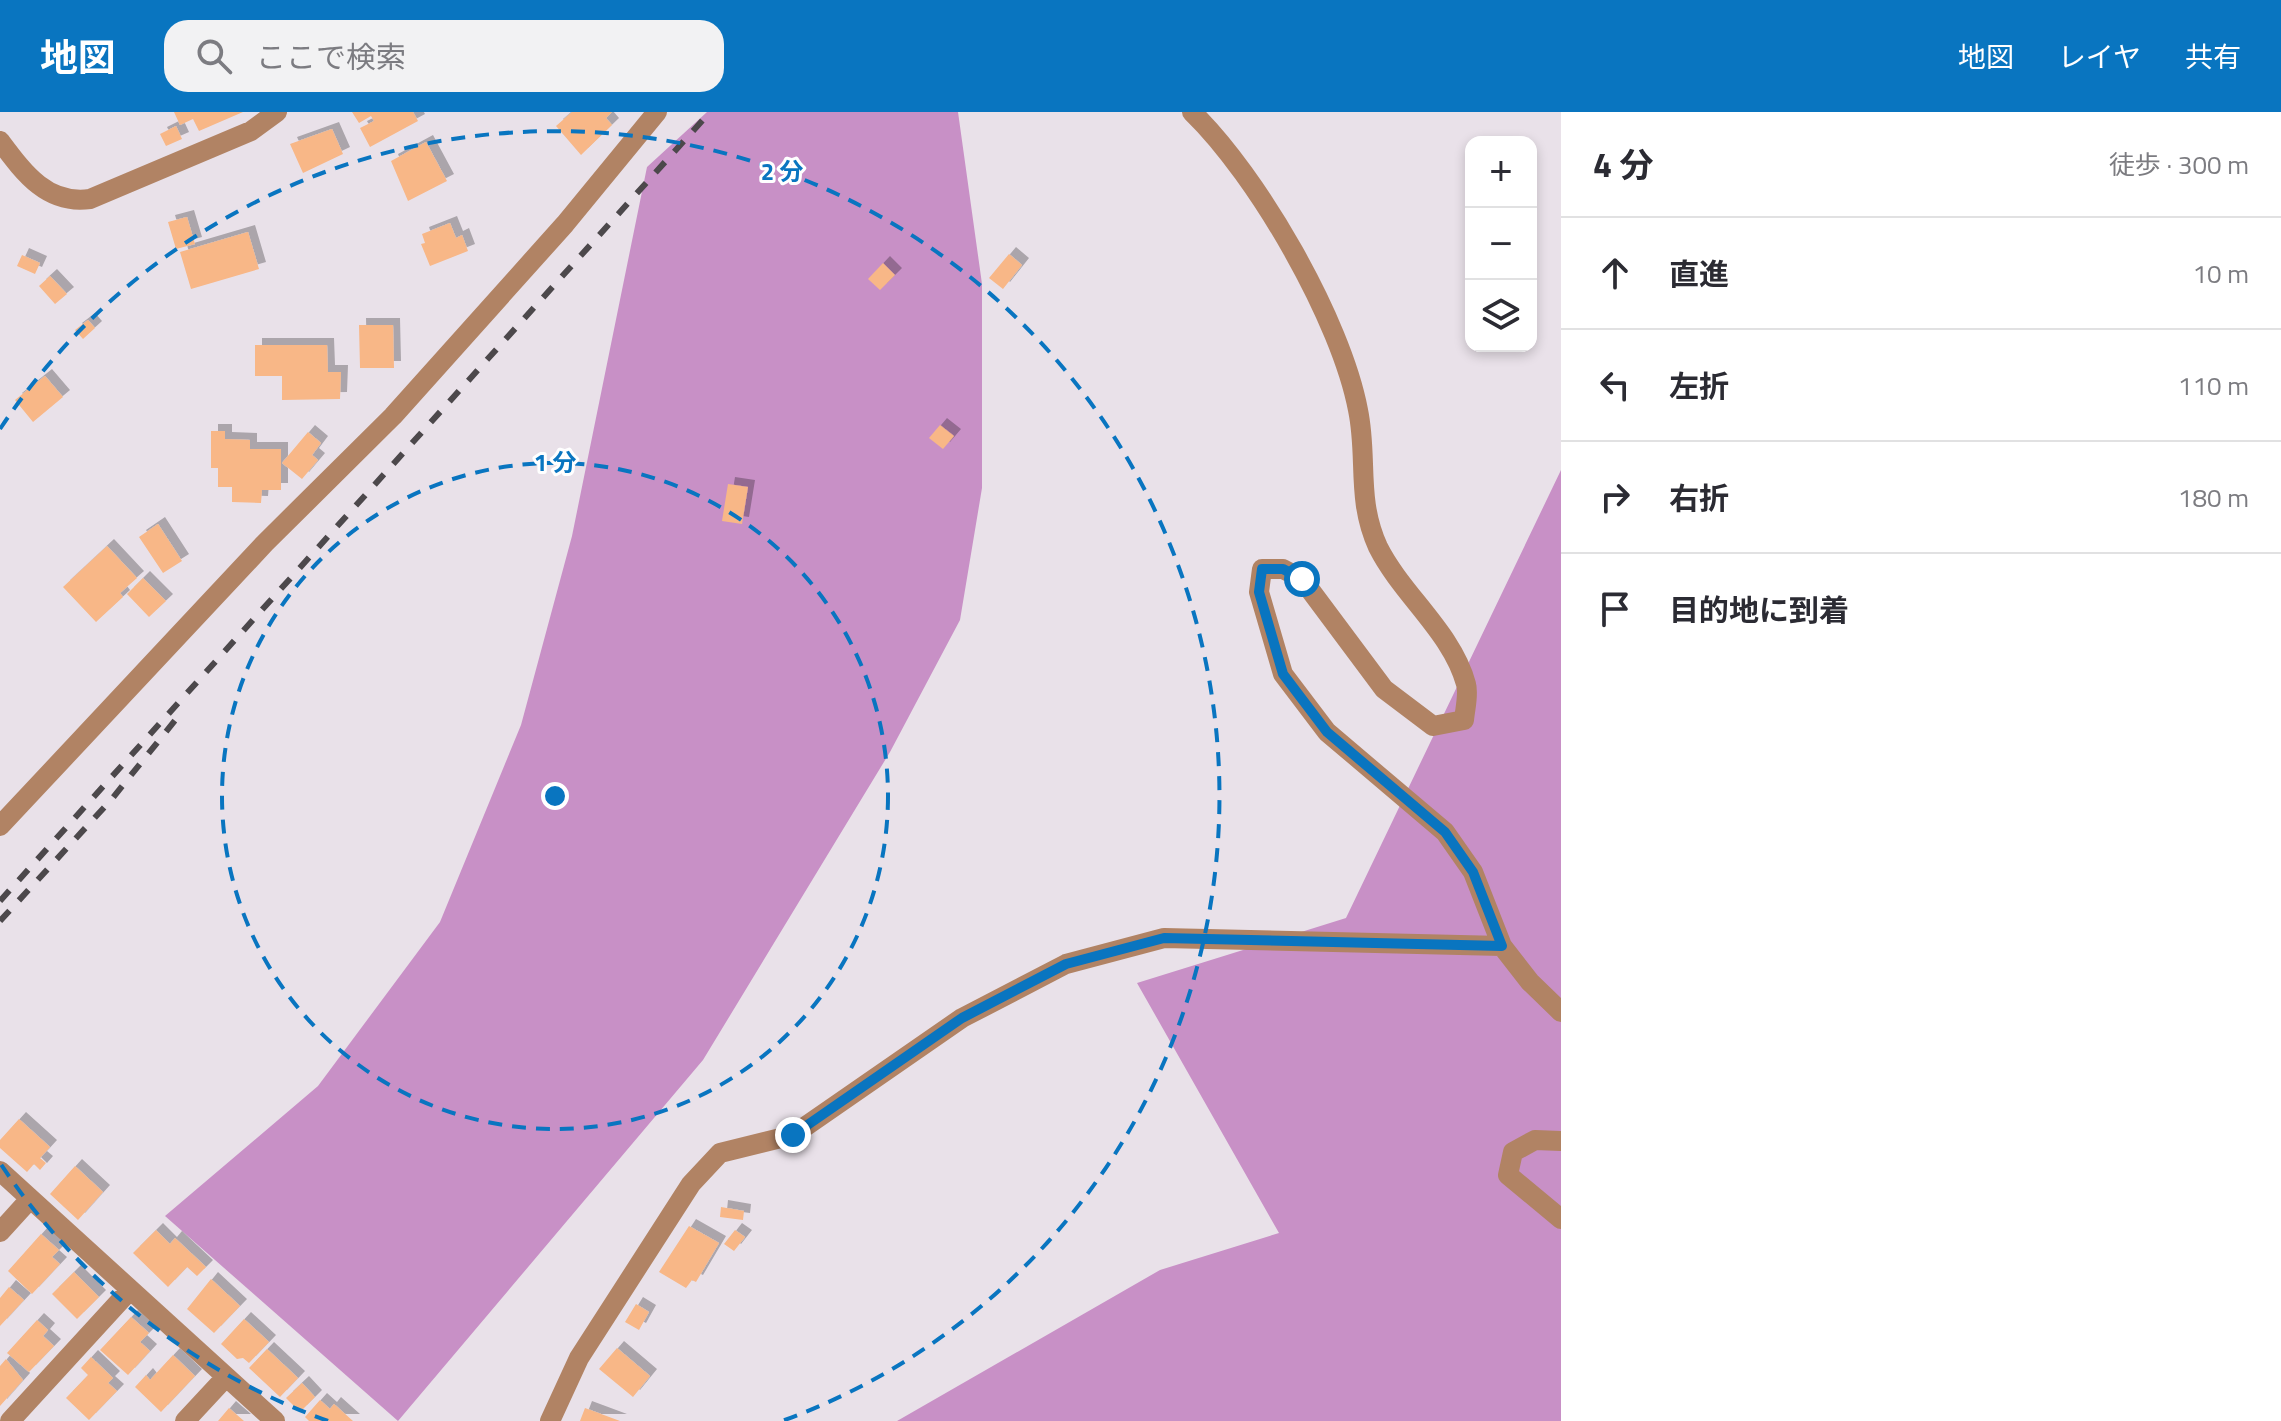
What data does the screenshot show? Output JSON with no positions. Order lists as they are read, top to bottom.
{
  "page": {
    "header": "地図",
    "search": "ここで検索",
    "nav": ["地図", "レイヤ", "共有"],
    "heading": ["4 分", "徒歩 · 300 m"],
    "map_buttons": ["+", "−"],
    "list": [
      ["直進", "10 m"],
      ["左折", "110 m"],
      ["右折", "180 m"],
      "目的地に到着"
    ]
  },
  "rings": ["2 分", "1 分"]
}
